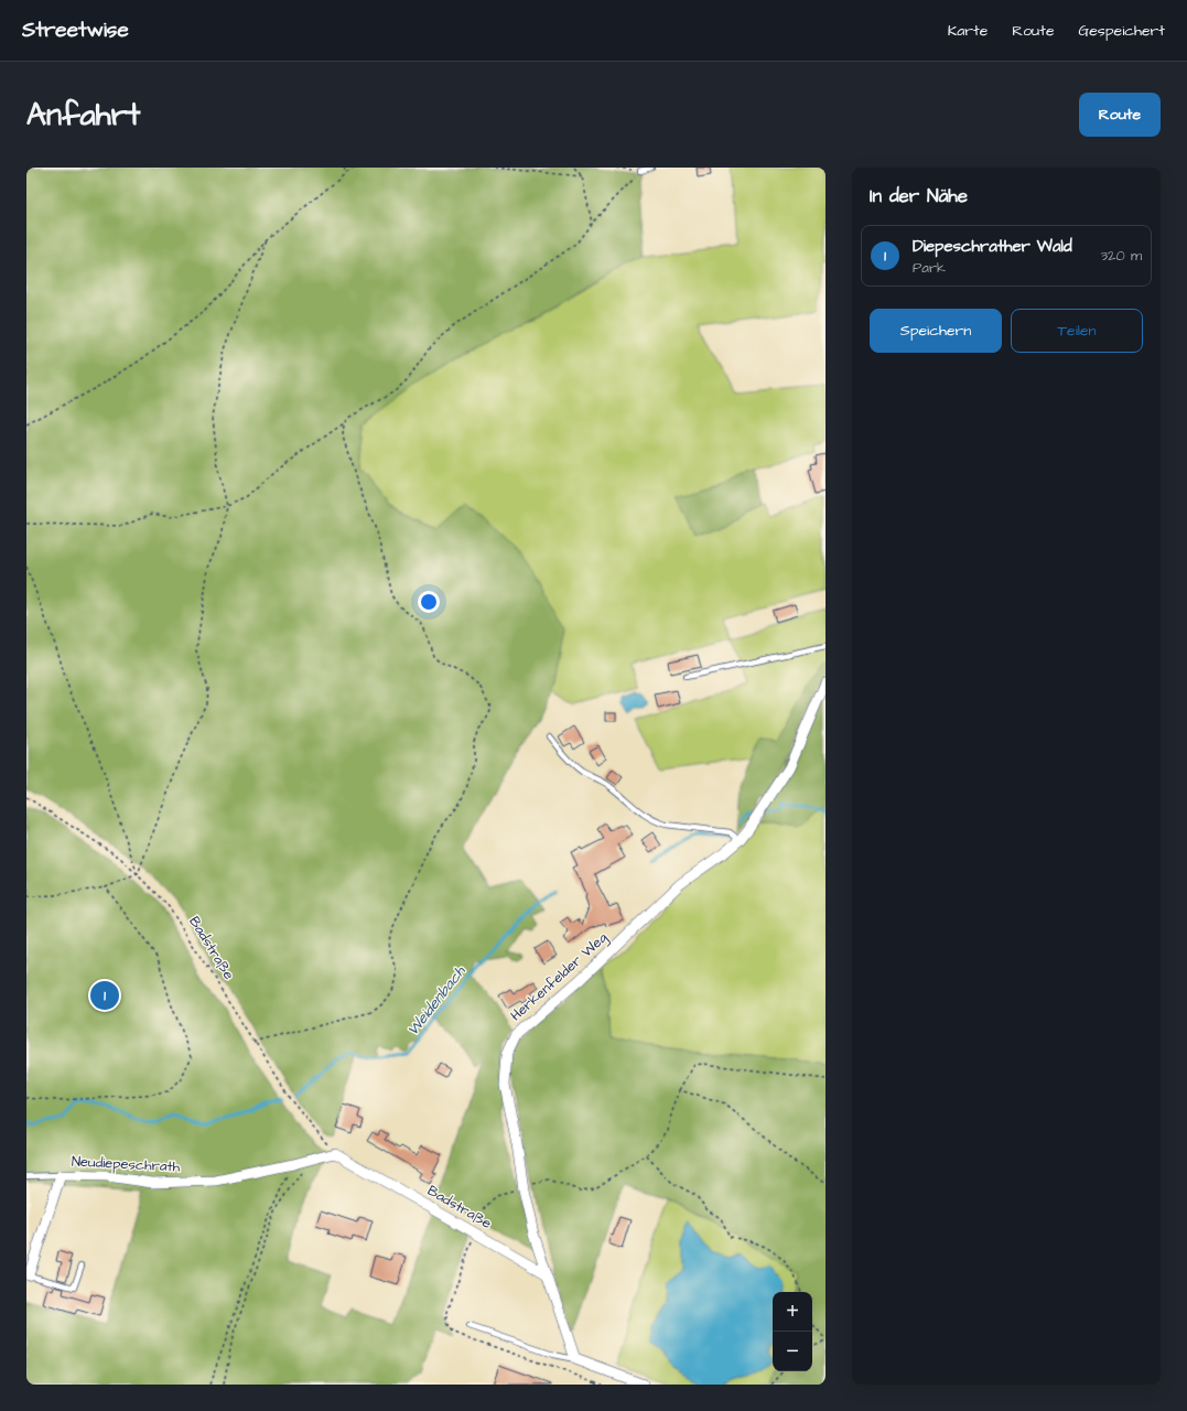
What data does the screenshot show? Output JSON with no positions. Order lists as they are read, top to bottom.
{
  "streets": {
    "street": ["Badstraße", "Herkenfelder Weg", "Neudiepeschrath"]
  },
  "crossings": [
    ["Badstraße", "Herkenfelder Weg"]
  ],
  "water": ["Weidenbach"],
  "page": {
    "header": "Streetwise",
    "nav": ["Karte", "Route", "Gespeichert"],
    "buttons": [
      "Route",
      ["Speichern", "Teilen"]
    ],
    "title": "Anfahrt",
    "heading": "In der Nähe",
    "list": [
      {
        "mark": "1",
        "name": "Diepeschrather Wald",
        "note": "Park",
        "value": "320 m"
      }
    ],
    "pins": "1",
    "map_buttons": ["+", "−"]
  }
}
